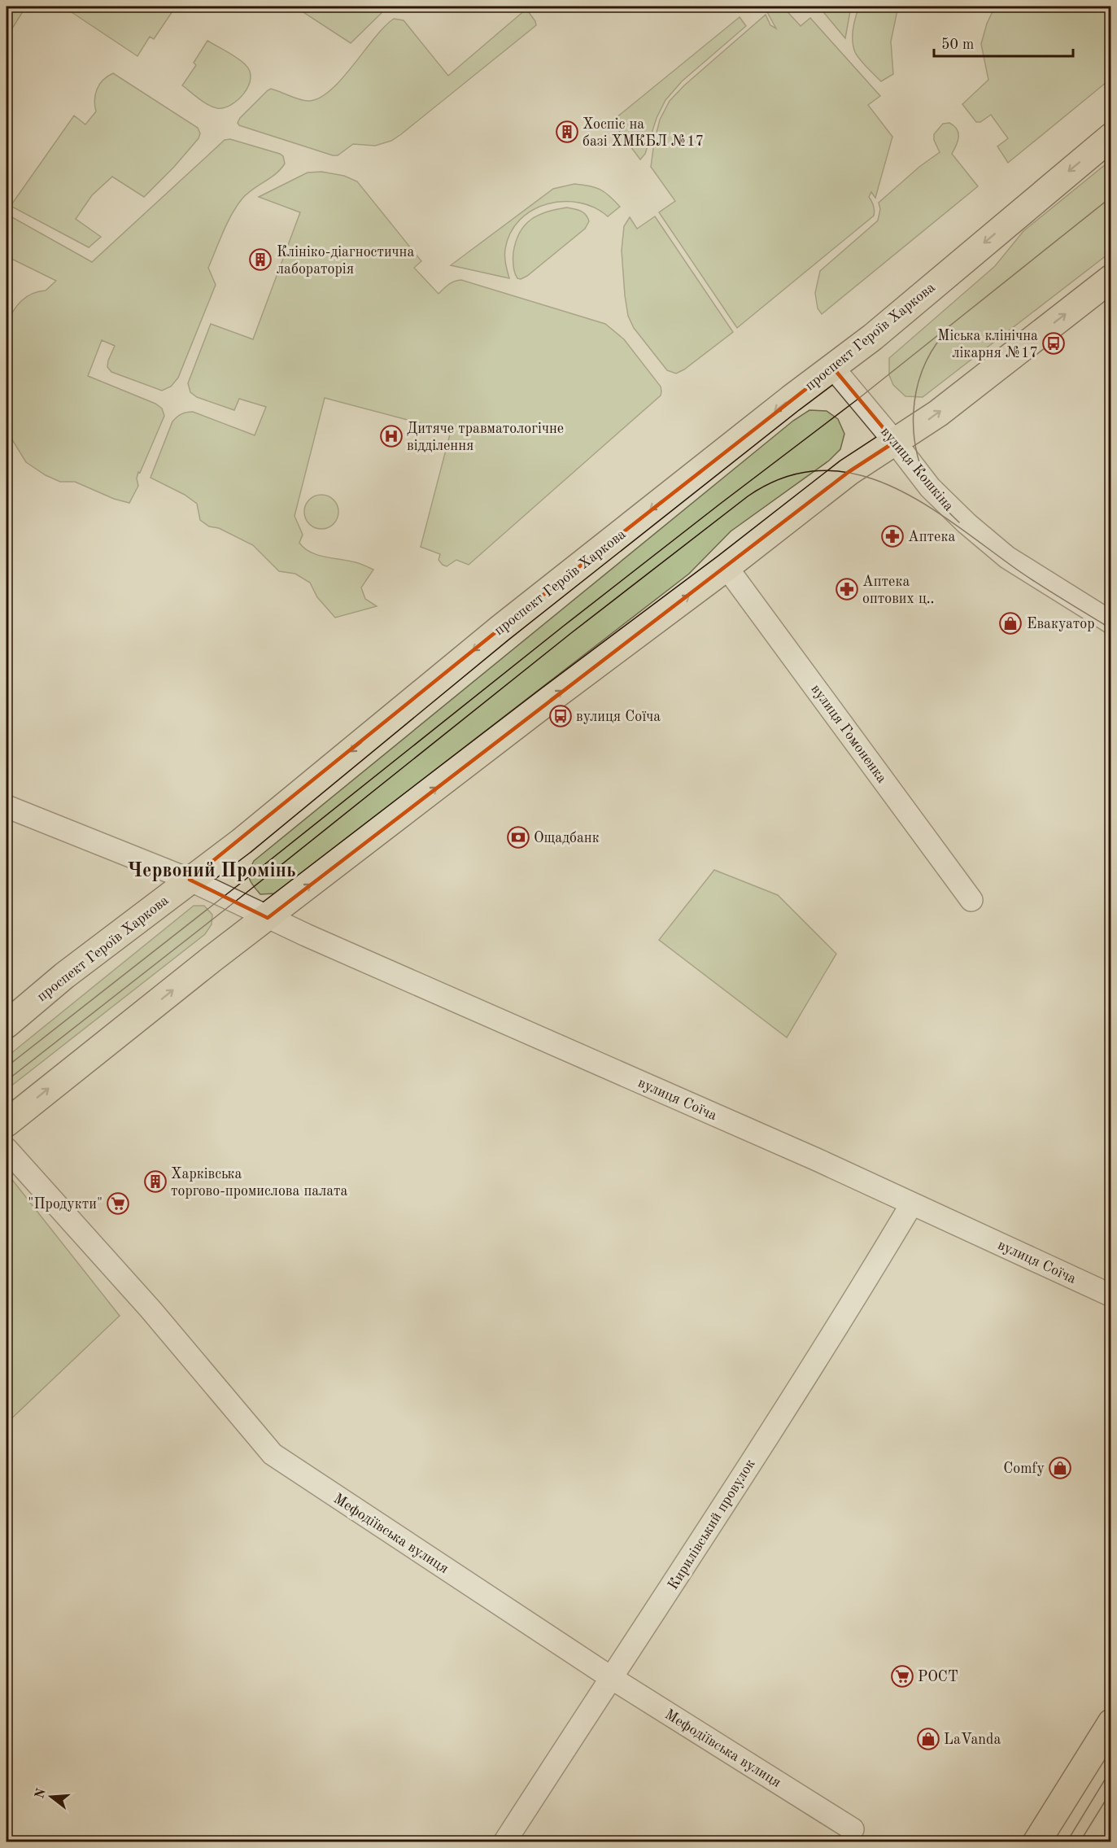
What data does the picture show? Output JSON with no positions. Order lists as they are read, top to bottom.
{
  "streets": {
    "main road": ["проспект Героїв Харкова"],
    "street": [
      "вулиця Кошкіна",
      "вулиця Гомоненка",
      "вулиця Соїча",
      "Кирилівський провулок",
      "Мефодіївська вулиця"
    ]
  },
  "crossings": [
    ["проспект Героїв Харкова", "вулиця Кошкіна"],
    ["проспект Героїв Харкова", "вулиця Соїча"],
    ["вулиця Соїча", "Кирилівський провулок"],
    ["Кирилівський провулок", "Мефодіївська вулиця"]
  ],
  "districts": ["Червоний Промінь"],
  "places": {
    "building": ["Хоспіс на базі ХМКБЛ №17", "Клініко-діагностична лабораторія", "Харківська торгово-промислова палата"],
    "bus stop": ["Міська клінічна лікарня №17", "вулиця Соїча"],
    "hospital": ["Дитяче травматологічне відділення"],
    "pharmacy": ["Аптека", "Аптека оптових ц‥"],
    "shop": ["Евакуатор", "Comfy", "LaVanda"],
    "bank": ["Ощадбанк"],
    "supermarket": ["\"Продукти\"", "РОСТ"]
  },
  "scale_bar": "50 m",
  "north": "left"
}
